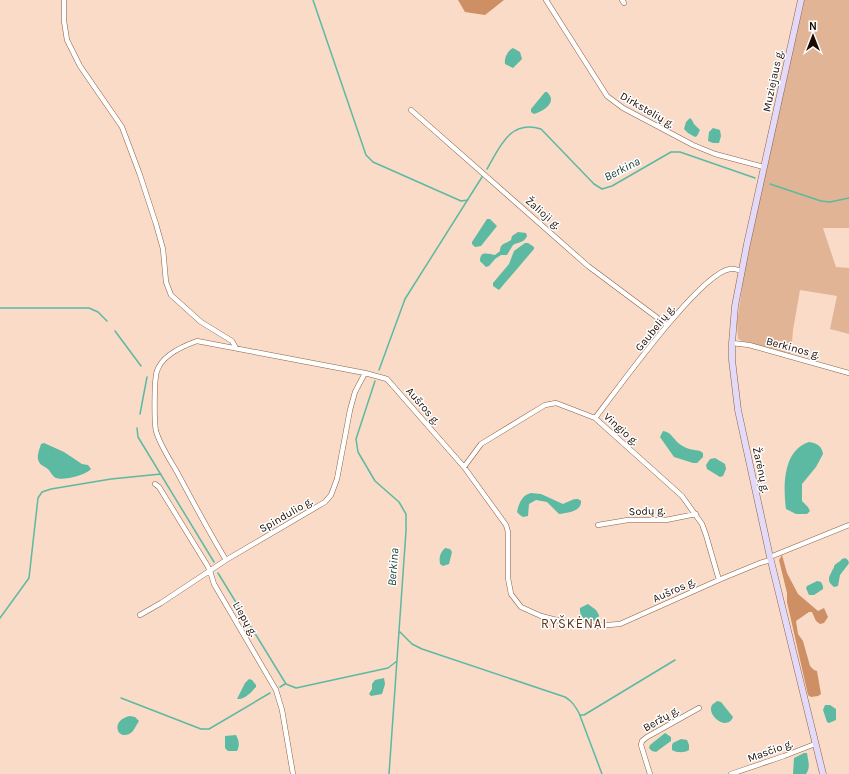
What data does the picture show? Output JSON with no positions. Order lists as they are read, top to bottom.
{
  "streets": {
    "main road": ["Muziejaus g.", "Žarėnų g."],
    "street": [
      "Dirkstelių g.",
      "Žalioji g.",
      "Gaubelių g.",
      "Berkinos g.",
      "Aušros g.",
      "Vingio g.",
      "Sodų g.",
      "Spindulio g.",
      "Liepų g.",
      "Beržų g.",
      "Masčio g."
    ]
  },
  "crossings": [
    ["Muziejaus g.", "Dirkstelių g."],
    ["Muziejaus g.", "Žarėnų g."],
    ["Dirkstelių g.", "Žarėnų g."],
    ["Žalioji g.", "Gaubelių g."],
    ["Gaubelių g.", "Vingio g."],
    ["Gaubelių g.", "Žarėnų g."],
    ["Berkinos g.", "Žarėnų g."],
    ["Aušros g.", "Vingio g."],
    ["Aušros g.", "Žarėnų g."],
    ["Aušros g.", "Spindulio g."],
    ["Vingio g.", "Sodų g."],
    ["Žarėnų g.", "Masčio g."],
    ["Spindulio g.", "Liepų g."]
  ],
  "districts": ["RYŠKĖNAI"],
  "water": ["Berkina"],
  "north": "top"
}
